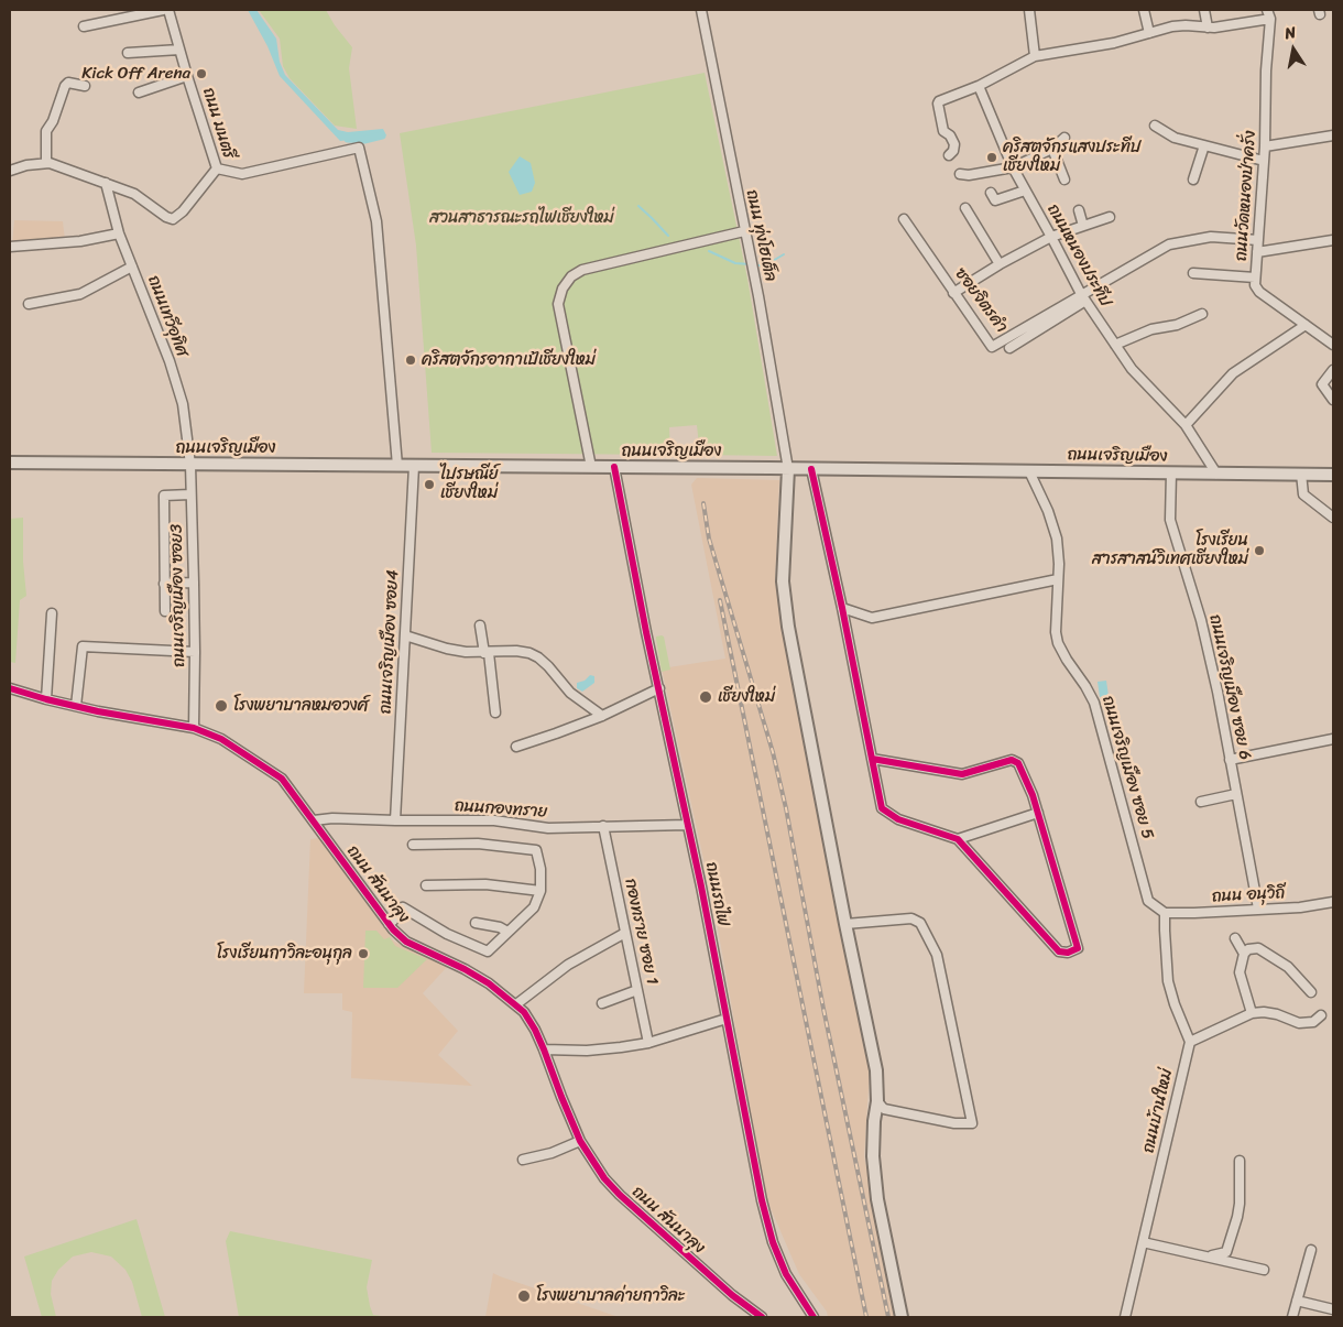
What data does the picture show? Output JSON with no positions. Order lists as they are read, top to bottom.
{
  "streets": {
    "main road": ["ถนนเจริญเมือง"],
    "street": [
      "ถนน มนตรี",
      "ถนนวัดหนองป่าครั่ง",
      "ถนน ทุ่งโฮเต็ล",
      "ถนนหนองประทีป",
      "ซอยจิตรคำ",
      "ถนนเทวีอุทิศ",
      "ถนนเจริญเมือง ซอย3",
      "ถนนเจริญเมือง ซอย4",
      "ถนนเจริญเมือง ซอย 6",
      "ถนนเจริญเมือง ซอย 5",
      "ถนนกองทราย",
      "ถนน สันนาลุง",
      "ถนนรถไฟ",
      "ถนน อนุวิถี",
      "กองทราย ซอย 1",
      "ถนนบ้านใหม่"
    ]
  },
  "crossings": [
    ["ถนน มนตรี", "ถนนเทวีอุทิศ"],
    ["ถนน ทุ่งโฮเต็ล", "ถนนเจริญเมือง"],
    ["ถนนหนองประทีป", "ซอยจิตรคำ"],
    ["ถนนหนองประทีป", "ถนนเจริญเมือง"],
    ["ถนนเทวีอุทิศ", "ถนนเจริญเมือง"],
    ["ถนนเทวีอุทิศ", "ถนนเจริญเมือง ซอย3"],
    ["ถนนเจริญเมือง", "ถนนเจริญเมือง ซอย3"],
    ["ถนนเจริญเมือง", "ถนนเจริญเมือง ซอย4"],
    ["ถนนเจริญเมือง", "ถนนเจริญเมือง ซอย 6"],
    ["ถนนเจริญเมือง", "ถนนเจริญเมือง ซอย 5"],
    ["ถนนเจริญเมือง", "ถนนรถไฟ"],
    ["ถนนเจริญเมือง ซอย3", "ถนน สันนาลุง"],
    ["ถนนเจริญเมือง ซอย4", "ถนนกองทราย"],
    ["ถนนเจริญเมือง ซอย 6", "ถนน อนุวิถี"],
    ["ถนนเจริญเมือง ซอย 5", "ถนน อนุวิถี"],
    ["ถนนกองทราย", "ถนน สันนาลุง"],
    ["ถนนกองทราย", "ถนนรถไฟ"],
    ["ถนนกองทราย", "กองทราย ซอย 1"]
  ],
  "parks": ["สวนสาธารณะรถไฟเชียงใหม่"],
  "places": [
    "Kick Off Arena",
    "คริสตจักรแสงประทีป เชียงใหม่",
    "คริสตจักรอากาเป้เชียงใหม่",
    "ไปรษณีย์ เชียงใหม่",
    "โรงเรียน สารสาสน์วิเทศเชียงใหม่",
    "เชียงใหม่",
    "โรงพยาบาลหมอวงศ์",
    "โรงเรียนกาวิละอนุกุล",
    "โรงพยาบาลค่ายกาวิละ"
  ],
  "north": "top"
}
